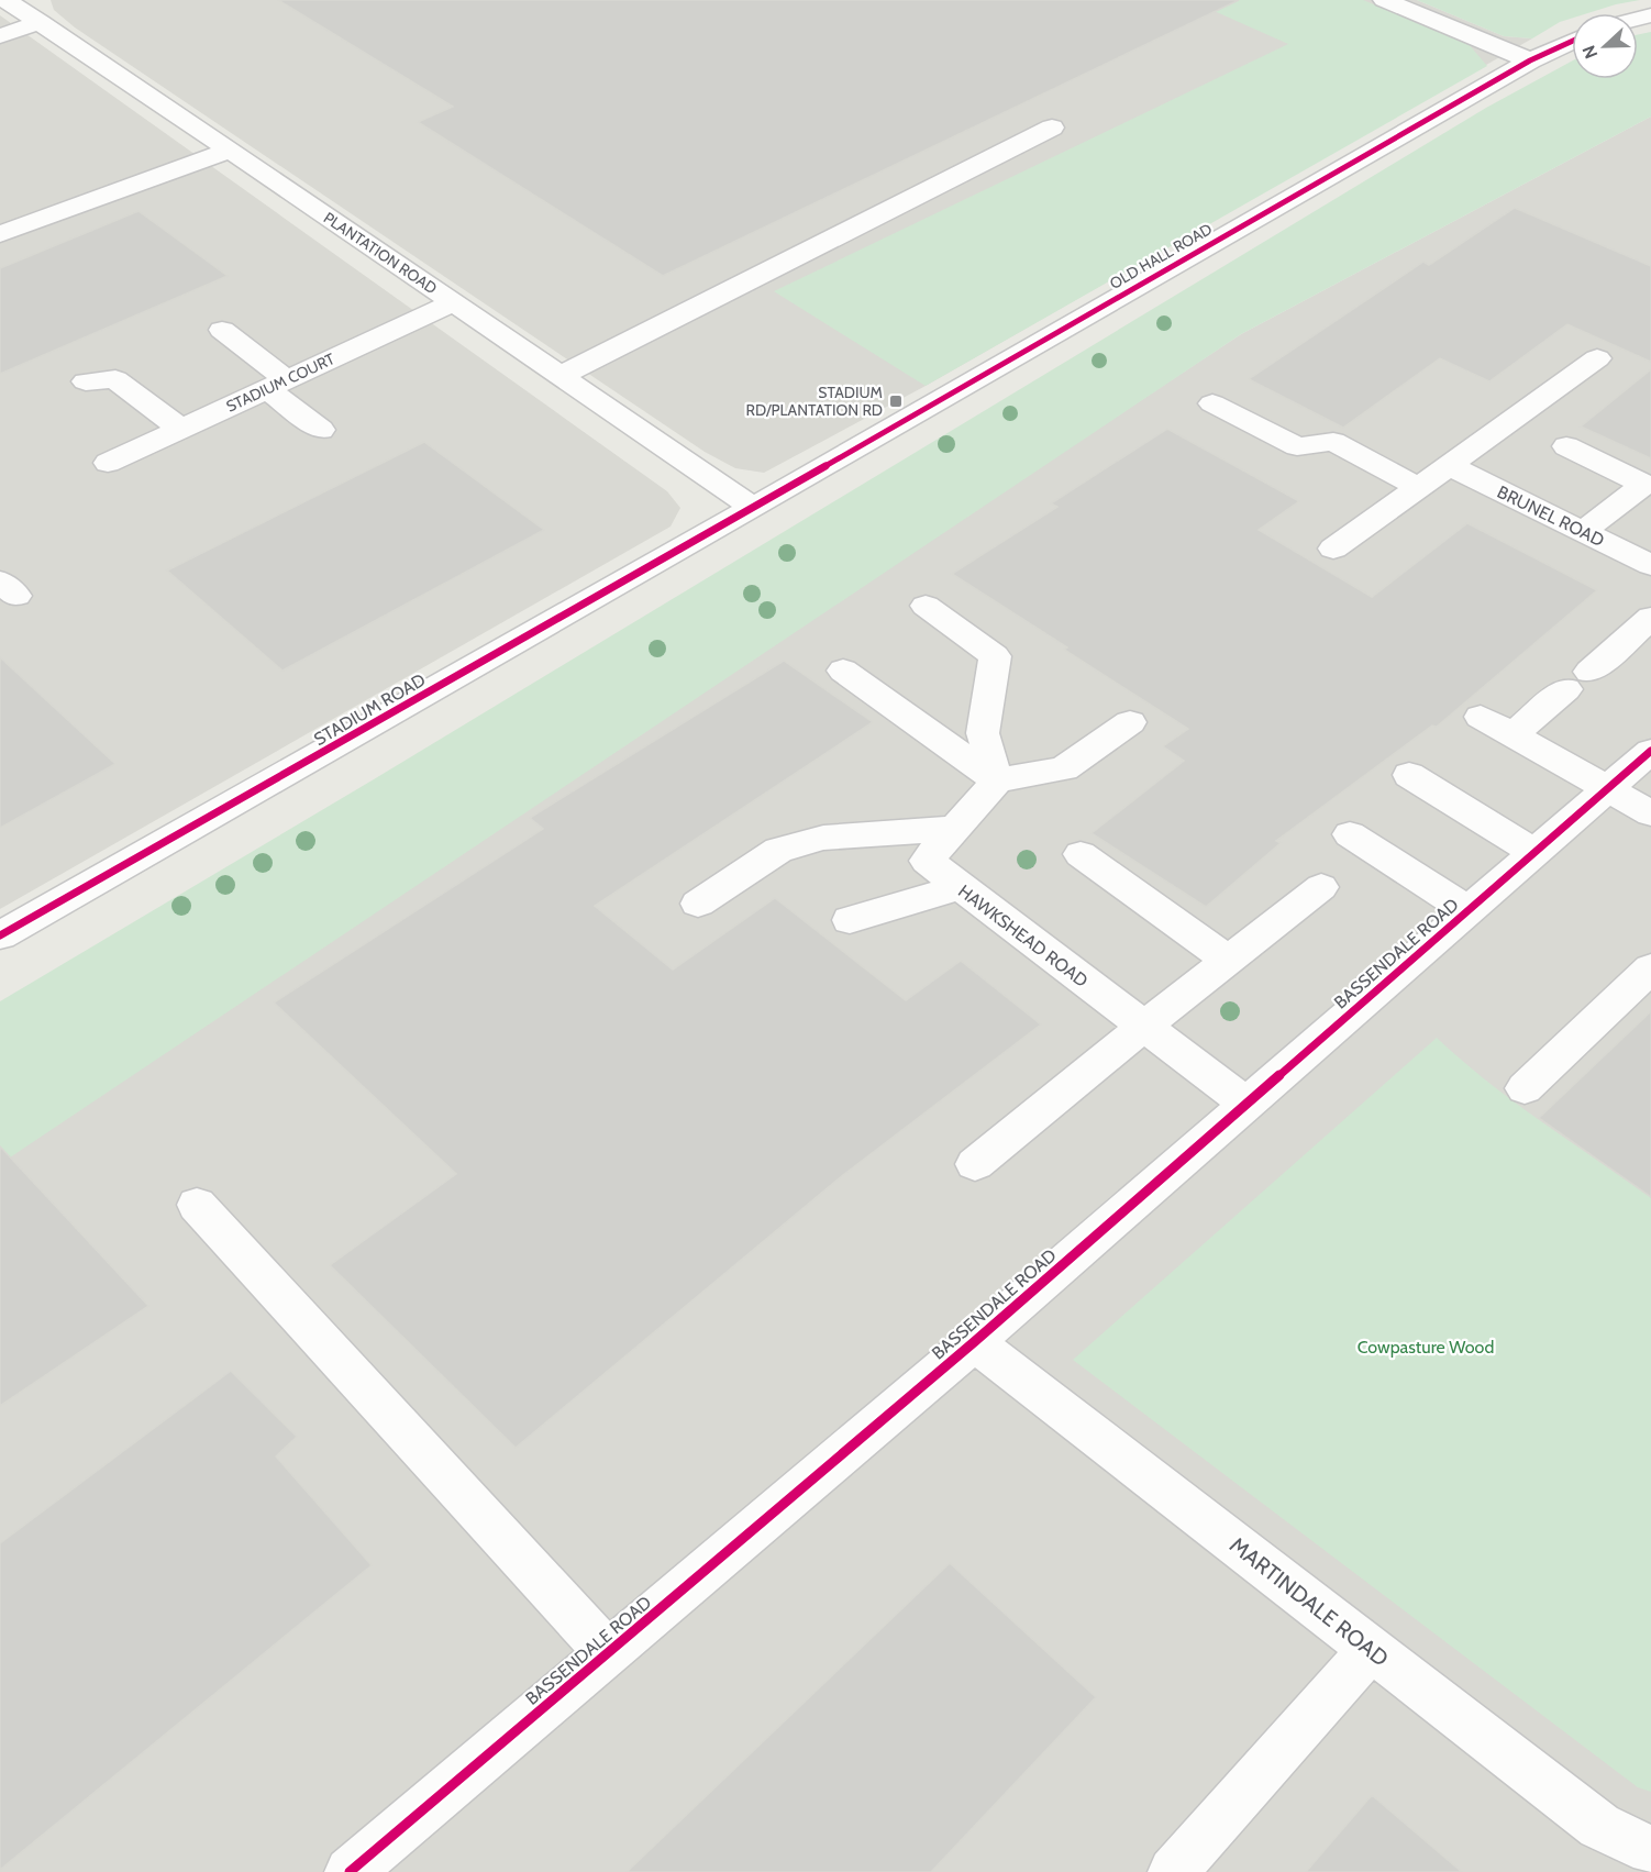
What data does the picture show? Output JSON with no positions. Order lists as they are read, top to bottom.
{
  "streets": {
    "street": [
      "PLANTATION ROAD",
      "OLD HALL ROAD",
      "STADIUM COURT",
      "BRUNEL ROAD",
      "STADIUM ROAD",
      "HAWKSHEAD ROAD",
      "BASSENDALE ROAD",
      "MARTINDALE ROAD"
    ]
  },
  "crossings": [
    ["PLANTATION ROAD", "OLD HALL ROAD"],
    ["PLANTATION ROAD", "STADIUM COURT"],
    ["PLANTATION ROAD", "STADIUM ROAD"],
    ["OLD HALL ROAD", "STADIUM ROAD"],
    ["HAWKSHEAD ROAD", "BASSENDALE ROAD"],
    ["BASSENDALE ROAD", "MARTINDALE ROAD"]
  ],
  "parks": ["Cowpasture Wood"],
  "places": {
    "transit": ["STADIUM RD/PLANTATION RD"]
  },
  "north": "left"
}
